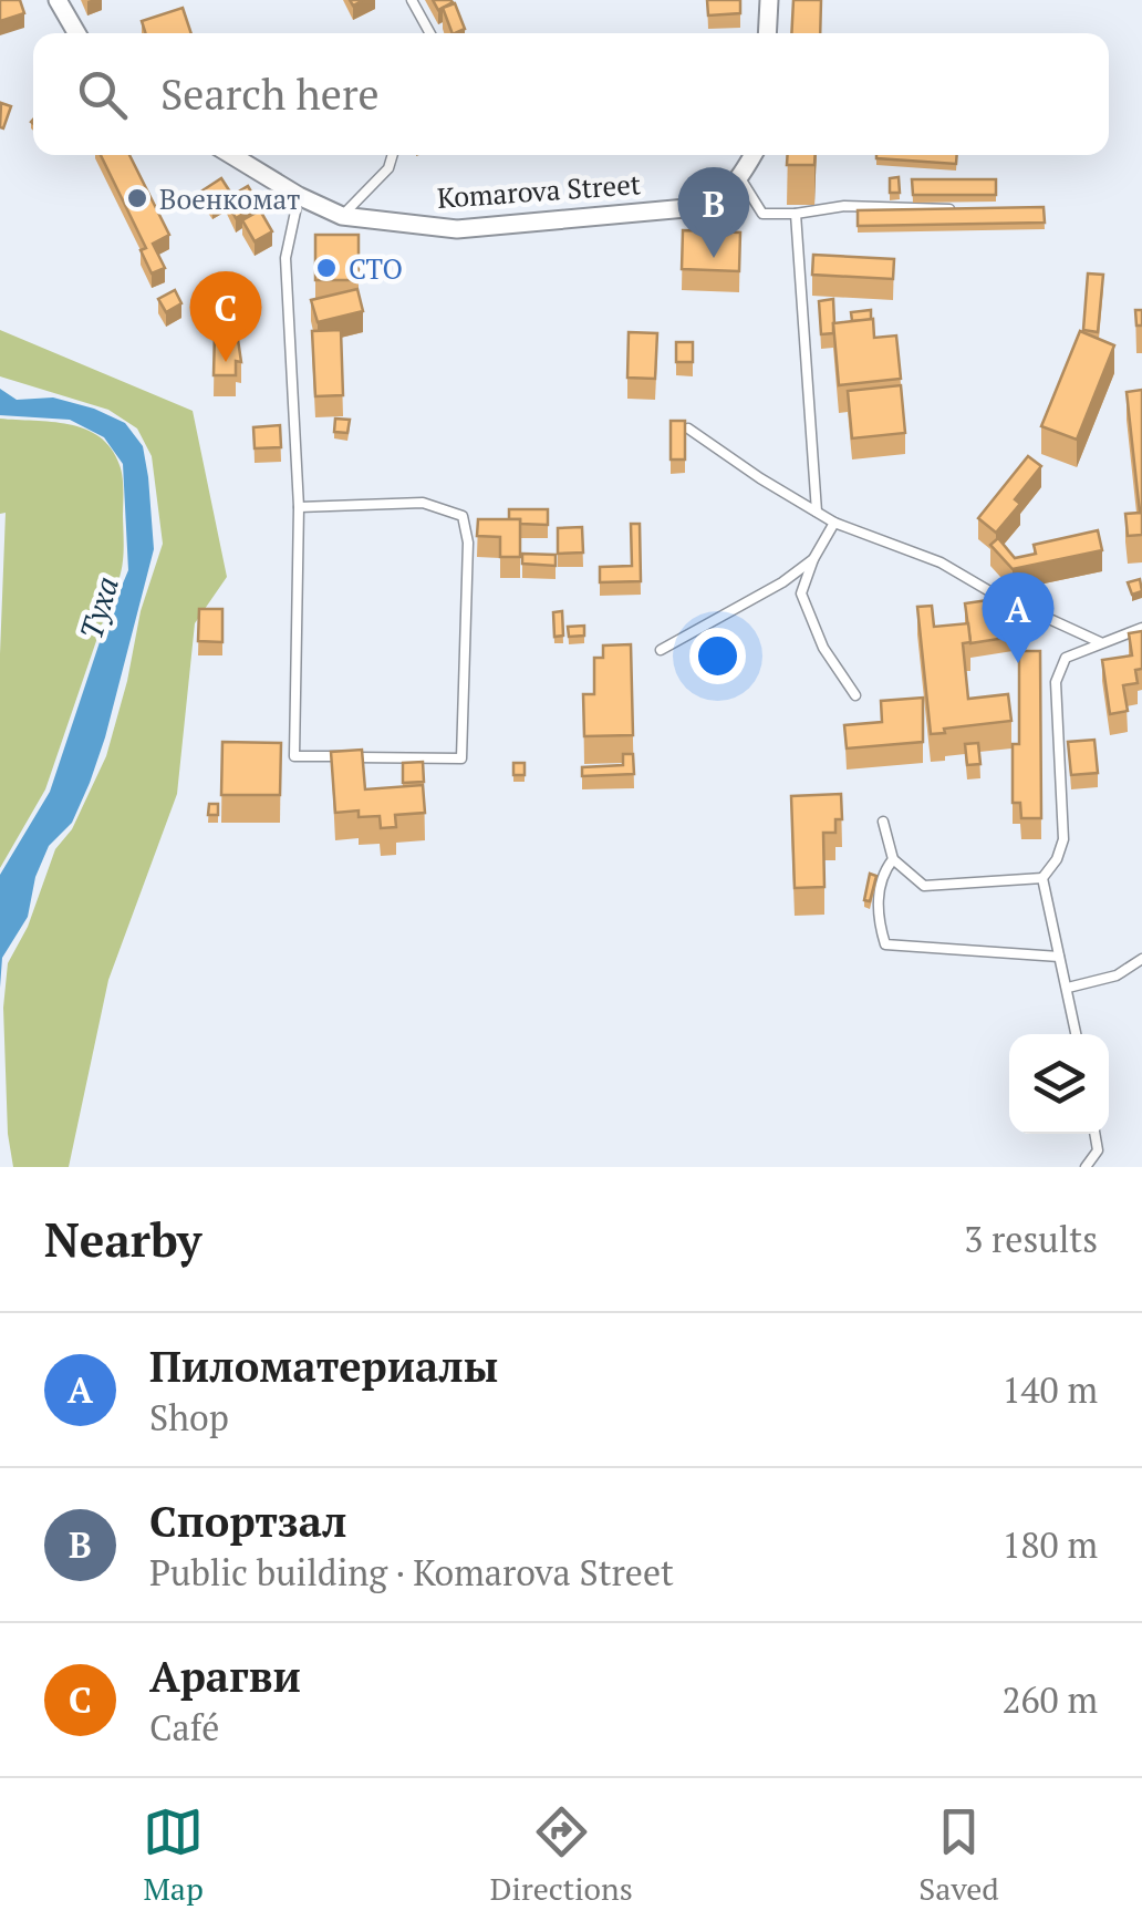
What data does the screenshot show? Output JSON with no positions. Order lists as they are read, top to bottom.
{
  "streets": {
    "street": ["Komarova Street"]
  },
  "water": ["Туха"],
  "places": ["Военкомат", "СТО"],
  "page": {
    "search": "Search here",
    "pins": ["B", "C", "A"],
    "heading": ["Nearby", "3 results"],
    "list": [
      {
        "mark": "A",
        "name": "Пиломатериалы",
        "note": "Shop",
        "value": "140 m"
      },
      {
        "mark": "B",
        "name": "Спортзал",
        "note": "Public building · Komarova Street",
        "value": "180 m"
      },
      {
        "mark": "C",
        "name": "Арагви",
        "note": "Café",
        "value": "260 m"
      }
    ],
    "nav": ["Map", "Directions", "Saved"]
  }
}
